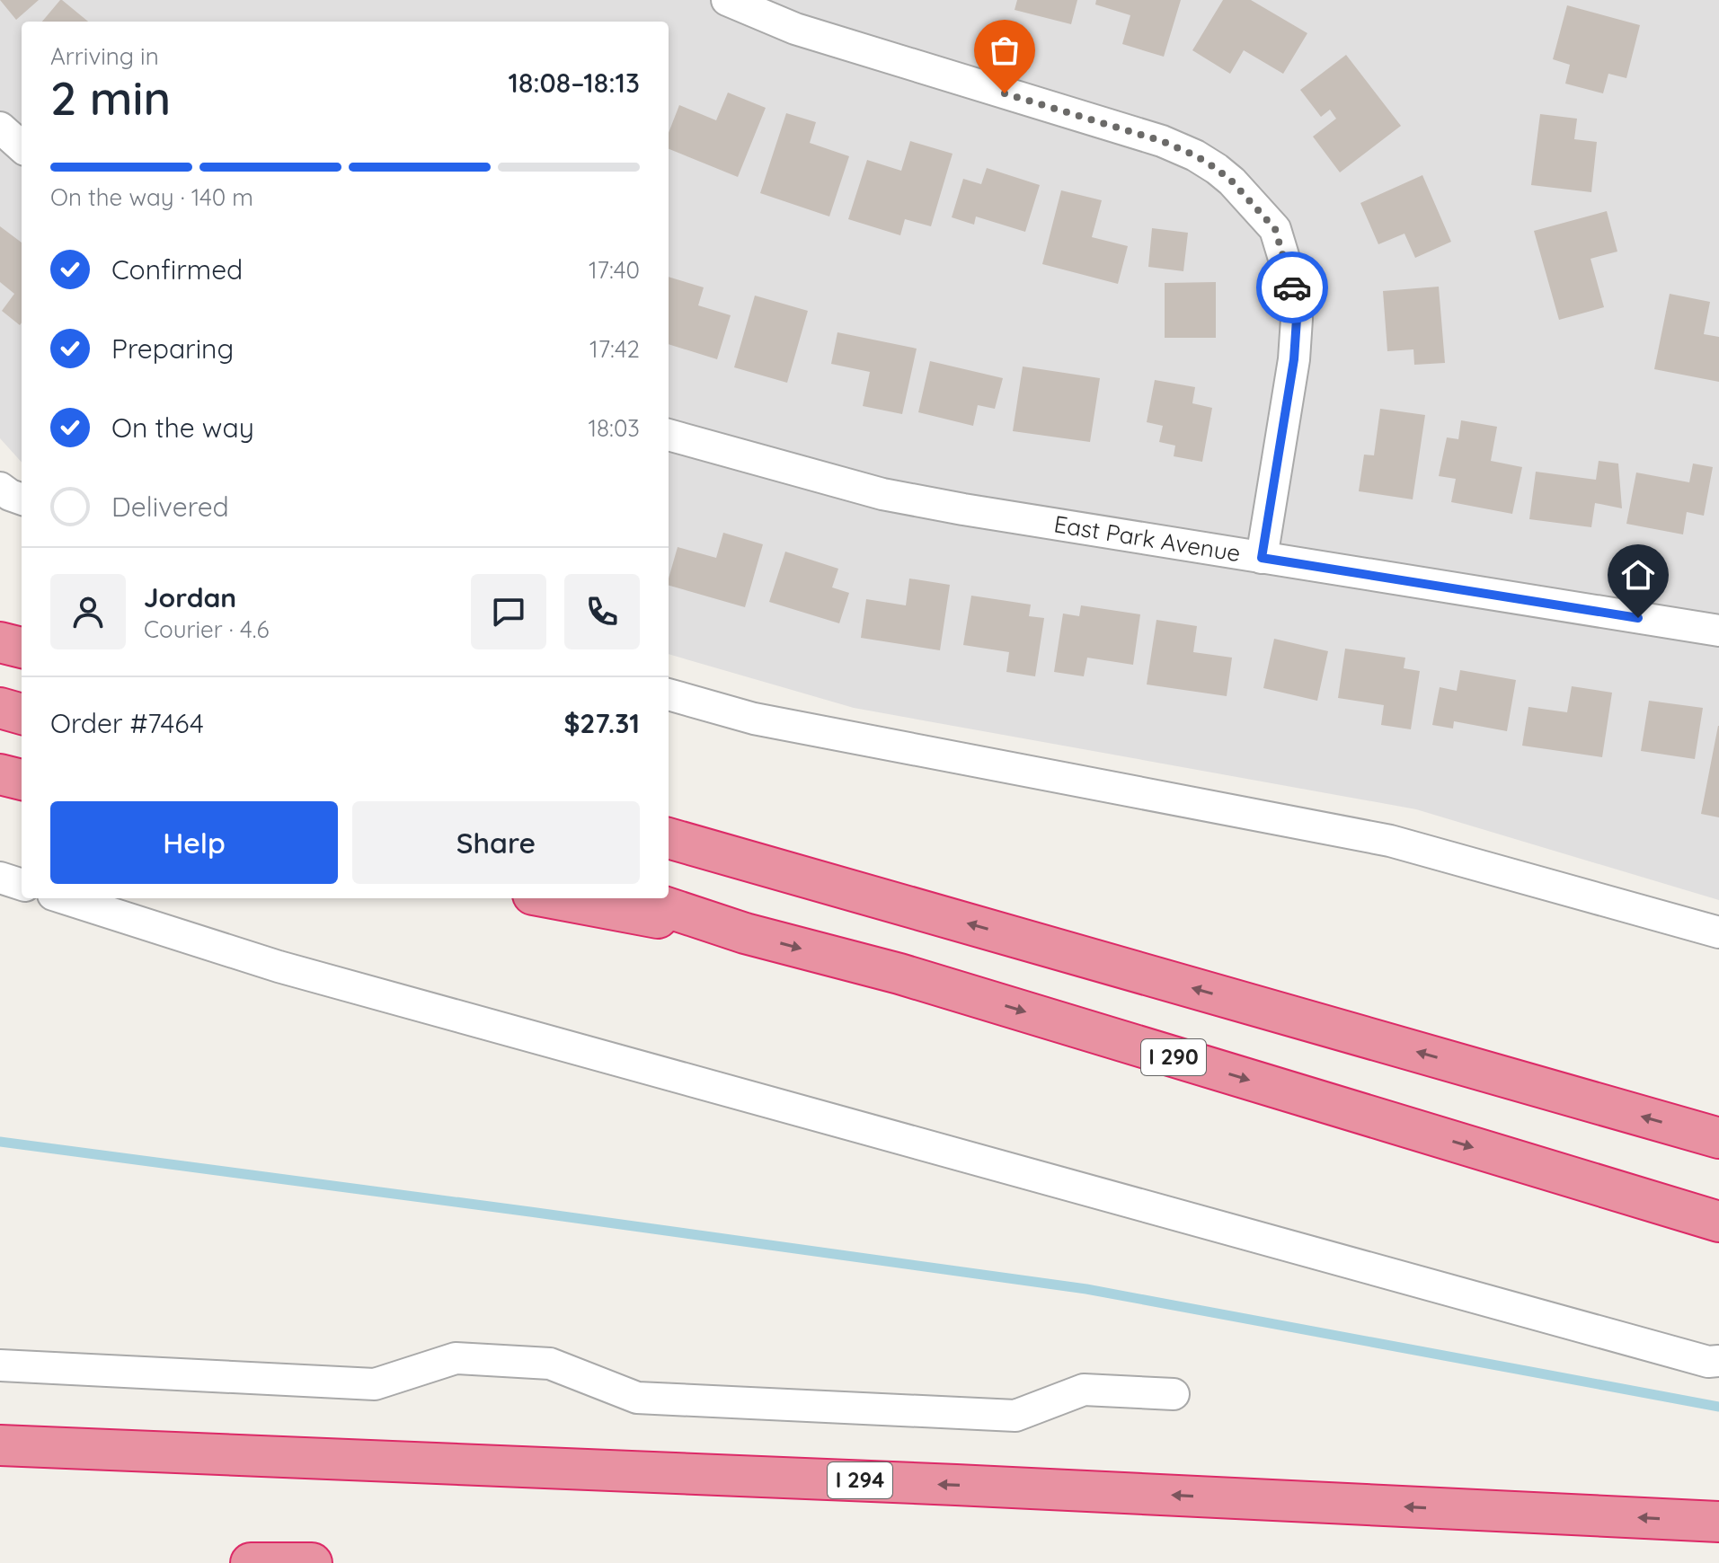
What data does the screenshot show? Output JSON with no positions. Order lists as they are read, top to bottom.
{
  "streets": {
    "highway": ["I 290", "I 294"],
    "street": ["East Park Avenue"]
  },
  "page": {
    "heading": ["2 min", "Arriving in", "18:08–18:13"],
    "panel": [
      "Jordan",
      "Courier · 4.6",
      "Order #7464",
      "$27.31"
    ],
    "bar": "On the way · 140 m",
    "list": [
      ["Confirmed", "17:40"],
      ["Preparing", "17:42"],
      ["On the way", "18:03"],
      "Delivered"
    ],
    "buttons": ["Help", "Share"]
  }
}
